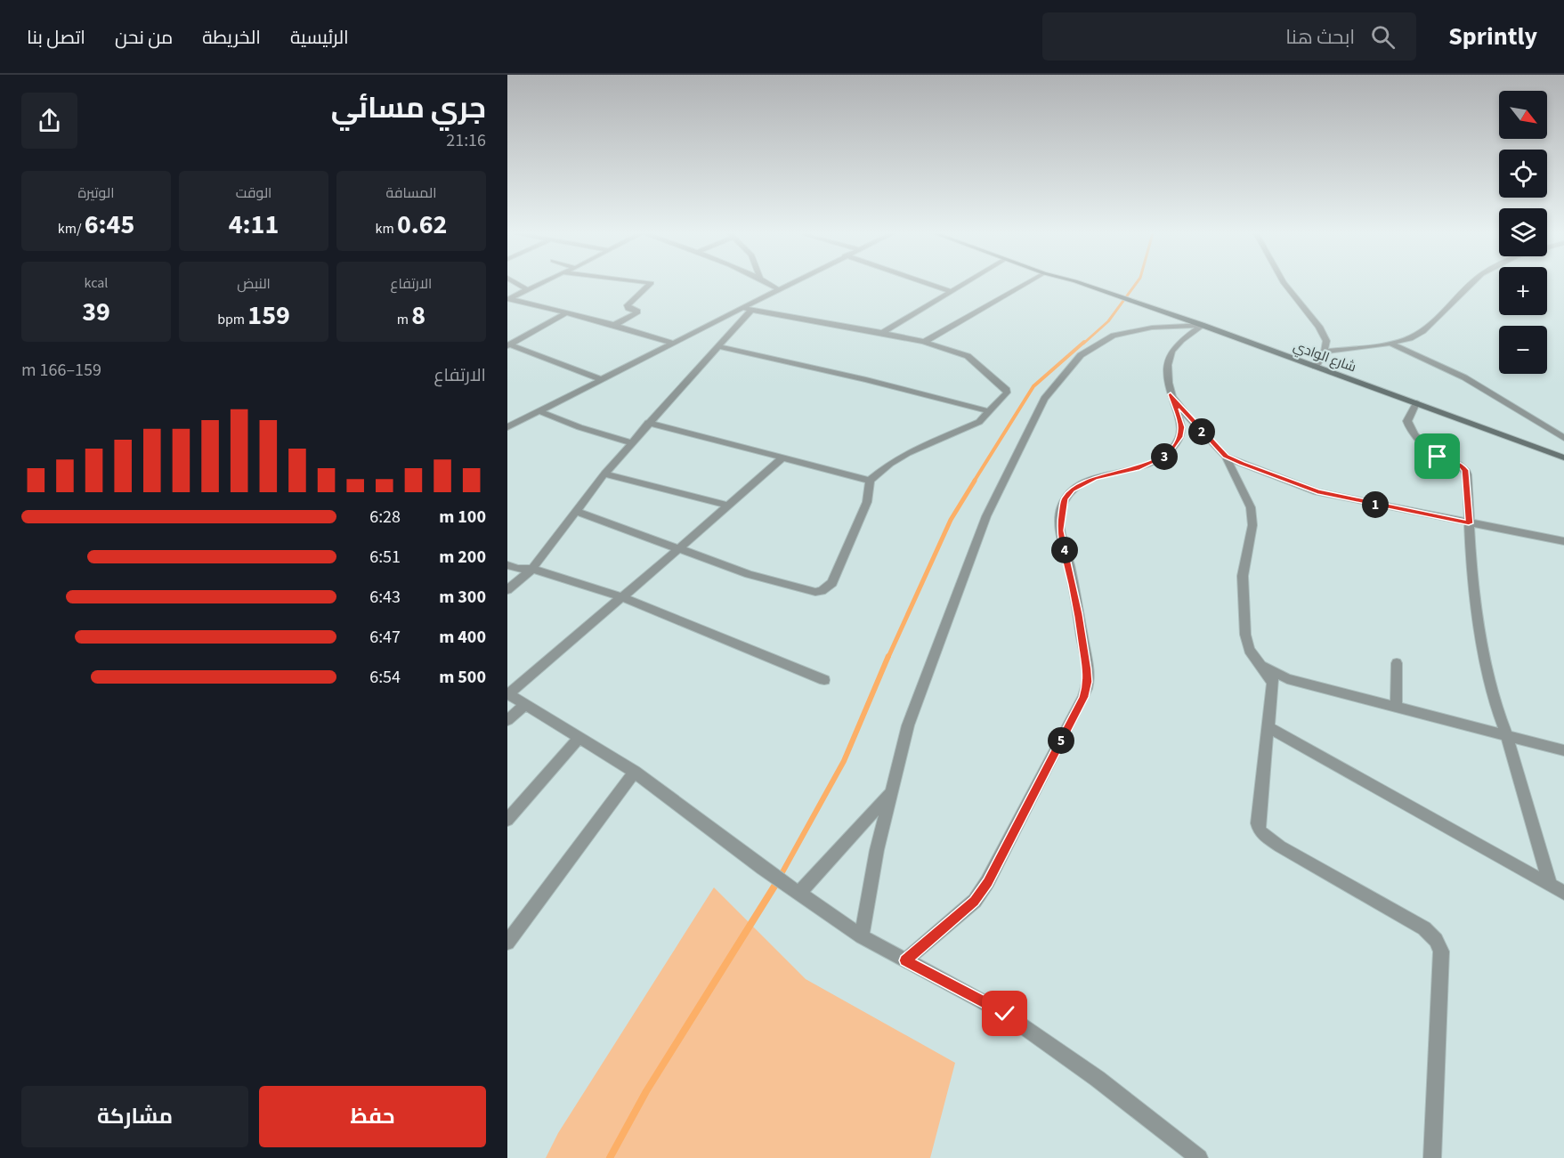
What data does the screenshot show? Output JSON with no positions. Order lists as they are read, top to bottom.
{
  "streets": {
    "main road": ["شارع الوادي"]
  },
  "north": "bottom right",
  "page": {
    "header": "Sprintly",
    "search": "ابحث هنا",
    "nav": [
      "الرئيسية",
      "الخريطة",
      "من نحن",
      "اتصل بنا"
    ],
    "heading": ["جري مسائي", "21:16"],
    "map_buttons": ["+", "−"],
    "stats": [
      ["المسافة", "0.62 km"],
      ["الوقت", "4:11"],
      ["الوتيرة", "6:45 /km"],
      ["الارتفاع", "8 m"],
      ["النبض", "159 bpm"],
      ["kcal", "39"]
    ],
    "chart": ["الارتفاع", "159–166 m"],
    "pins": [
      "2",
      "3",
      "1",
      "4",
      "5"
    ],
    "list": [
      {
        "name": "100 m",
        "note": "6:28"
      },
      {
        "name": "200 m",
        "note": "6:51"
      },
      {
        "name": "300 m",
        "note": "6:43"
      },
      {
        "name": "400 m",
        "note": "6:47"
      },
      {
        "name": "500 m",
        "note": "6:54"
      }
    ],
    "buttons": ["حفظ", "مشاركة"]
  }
}
